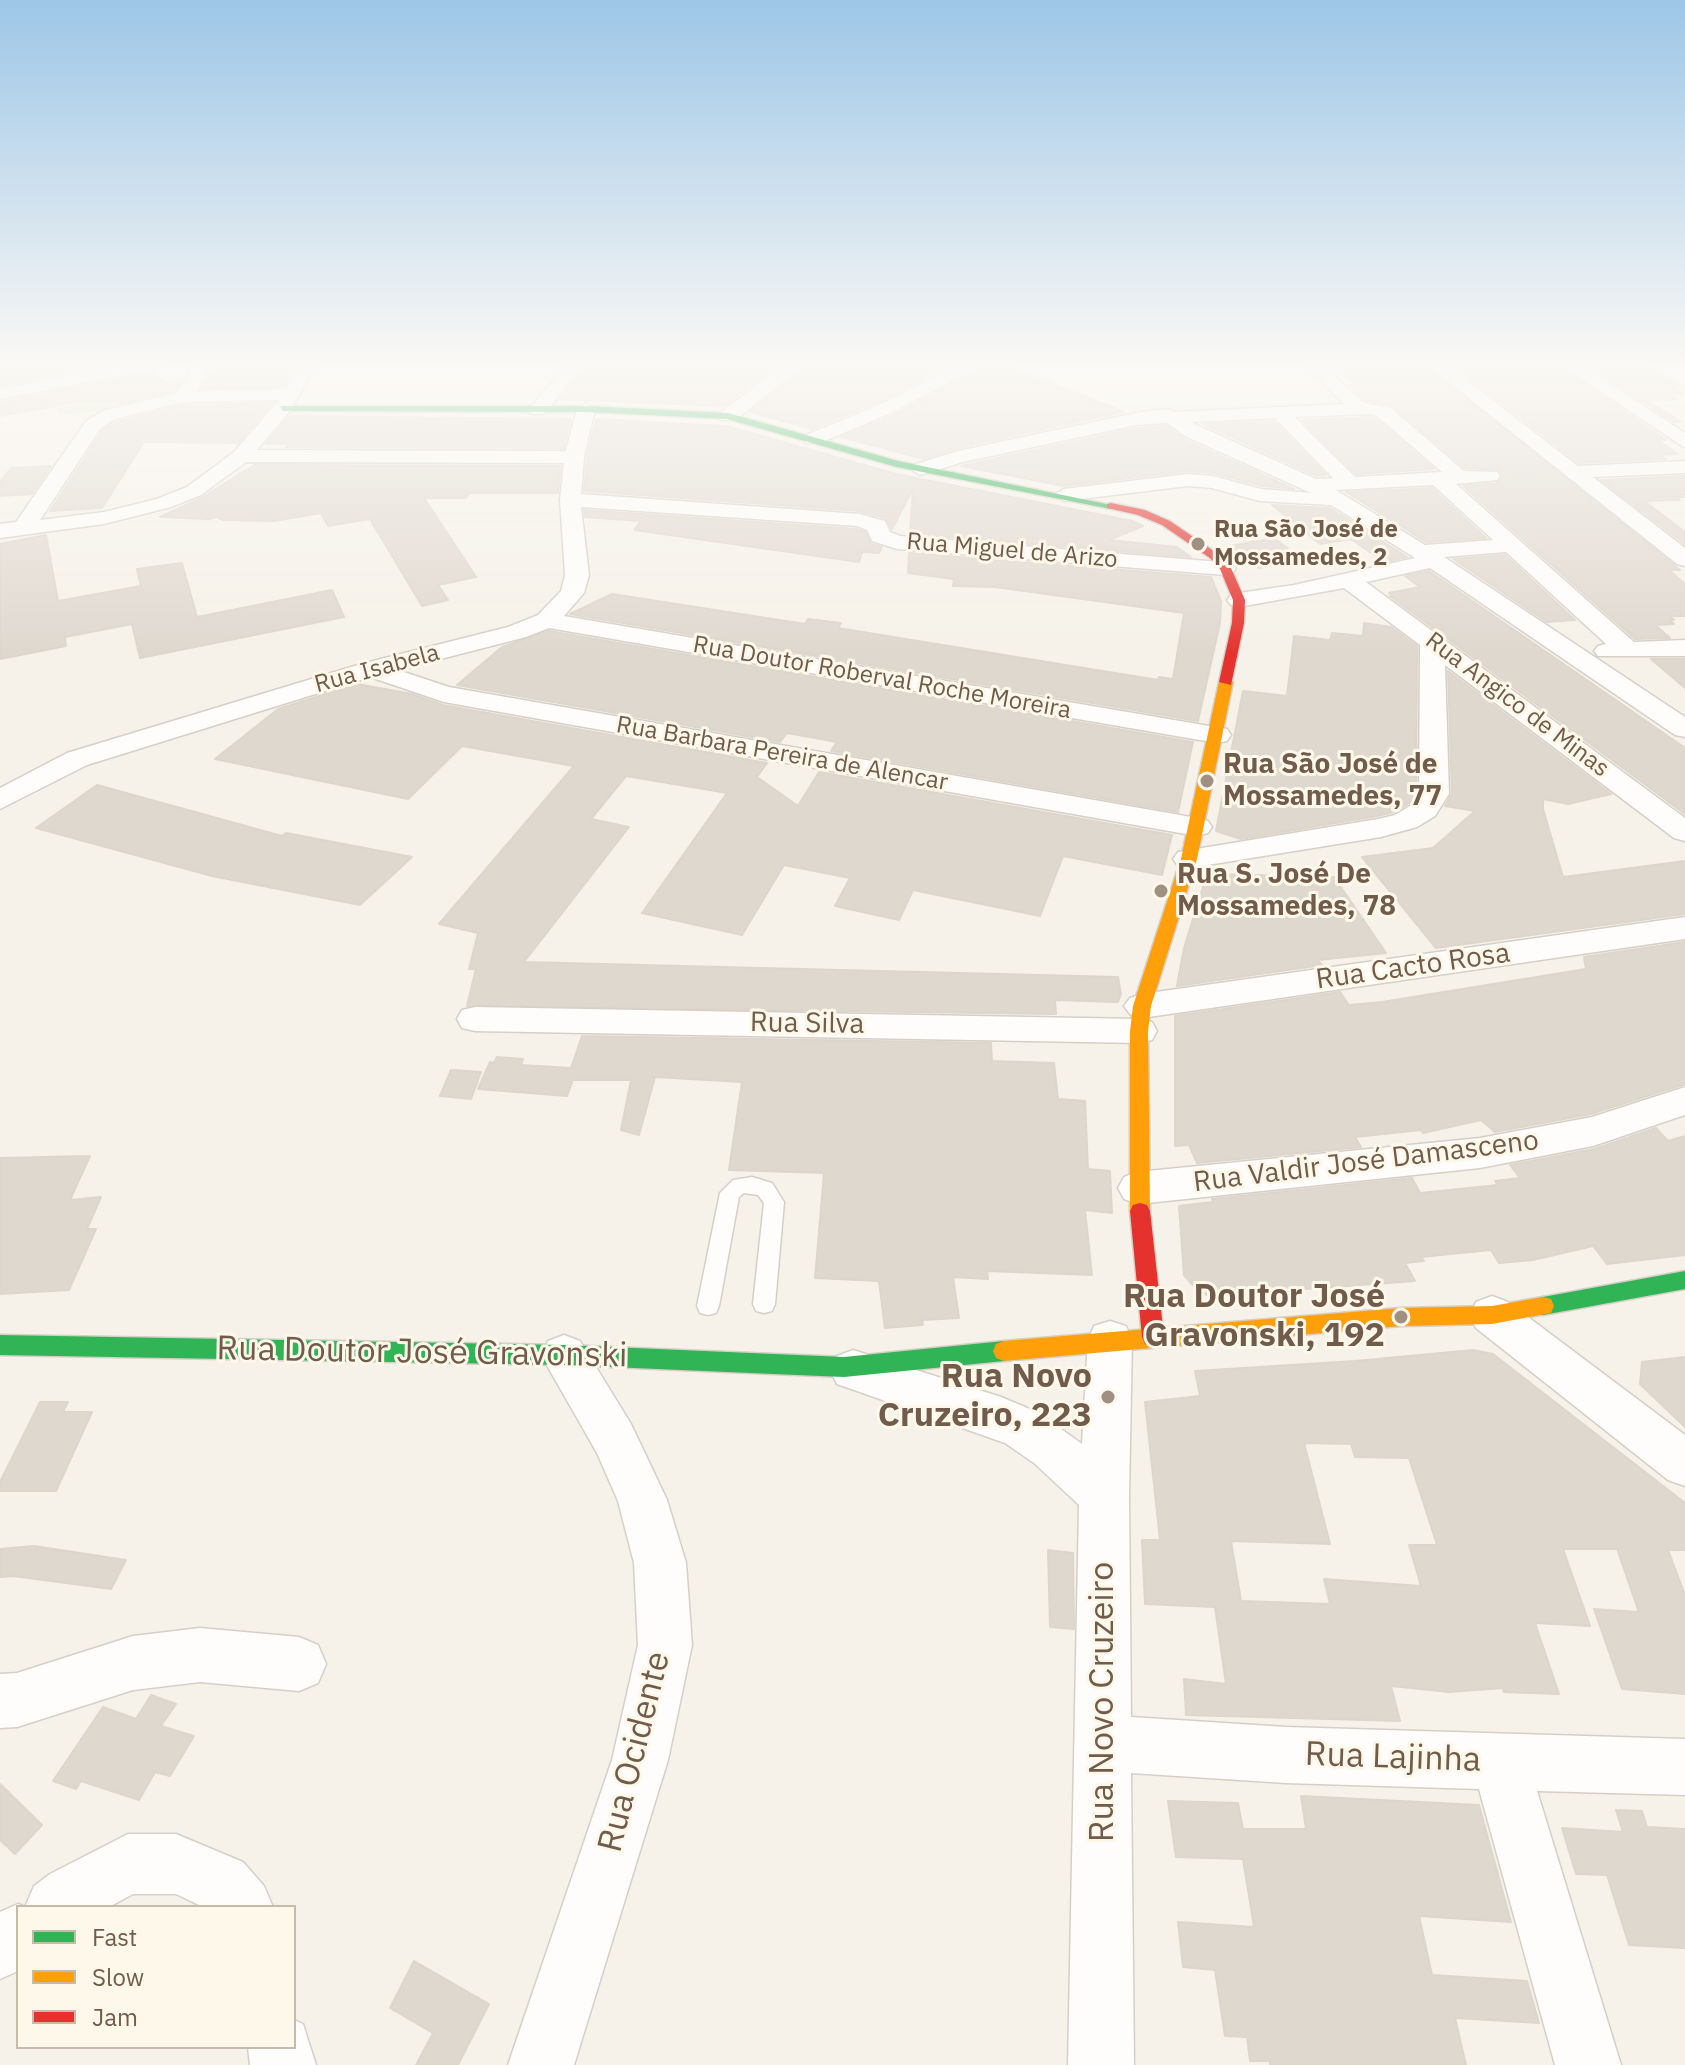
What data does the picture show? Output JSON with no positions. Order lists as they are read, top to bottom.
{
  "streets": {
    "street": [
      "Rua Miguel de Arizo",
      "Rua Isabela",
      "Rua Doutor Roberval Roche Moreira",
      "Rua Angico de Minas",
      "Rua Barbara Pereira de Alencar",
      "Rua Cacto Rosa",
      "Rua Silva",
      "Rua Valdir José Damasceno",
      "Rua Doutor José Gravonski",
      "Rua Novo Cruzeiro",
      "Rua Ocidente",
      "Rua Lajinha"
    ]
  },
  "crossings": [
    ["Rua Miguel de Arizo", "Rua Isabela"],
    ["Rua Isabela", "Rua Doutor Roberval Roche Moreira"],
    ["Rua Isabela", "Rua Barbara Pereira de Alencar"],
    ["Rua Cacto Rosa", "Rua Silva"],
    ["Rua Doutor José Gravonski", "Rua Novo Cruzeiro"],
    ["Rua Doutor José Gravonski", "Rua Ocidente"],
    ["Rua Novo Cruzeiro", "Rua Lajinha"]
  ],
  "places": [
    "Rua São José de Mossamedes, 2",
    "Rua São José de Mossamedes, 77",
    "Rua S. José De Mossamedes, 78",
    "Rua Doutor José Gravonski, 192",
    "Rua Novo Cruzeiro, 223"
  ],
  "legend": ["Fast", "Slow", "Jam"]
}
